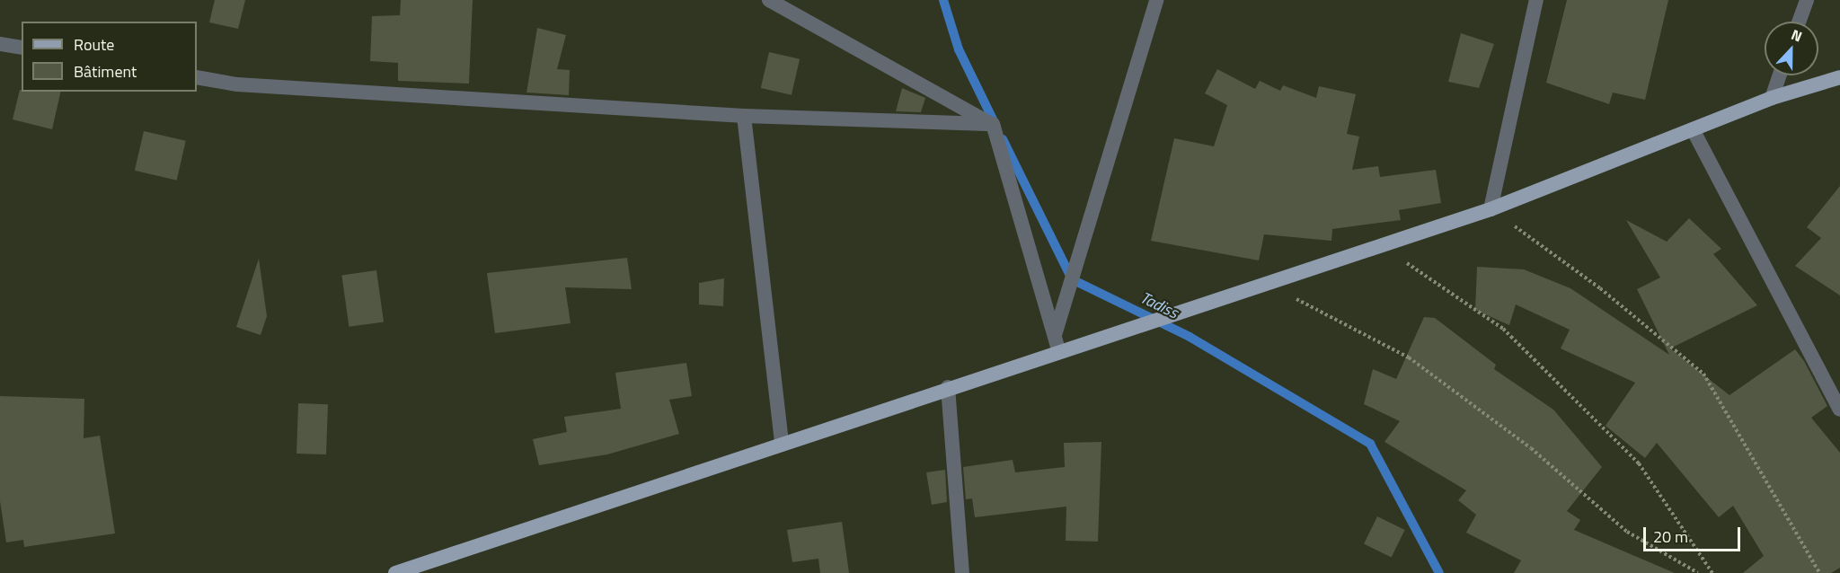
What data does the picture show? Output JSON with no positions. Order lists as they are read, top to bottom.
{
  "water": ["Tadiss"],
  "legend": ["Route", "Bâtiment"],
  "scale_bar": "20 m",
  "north": "top"
}
